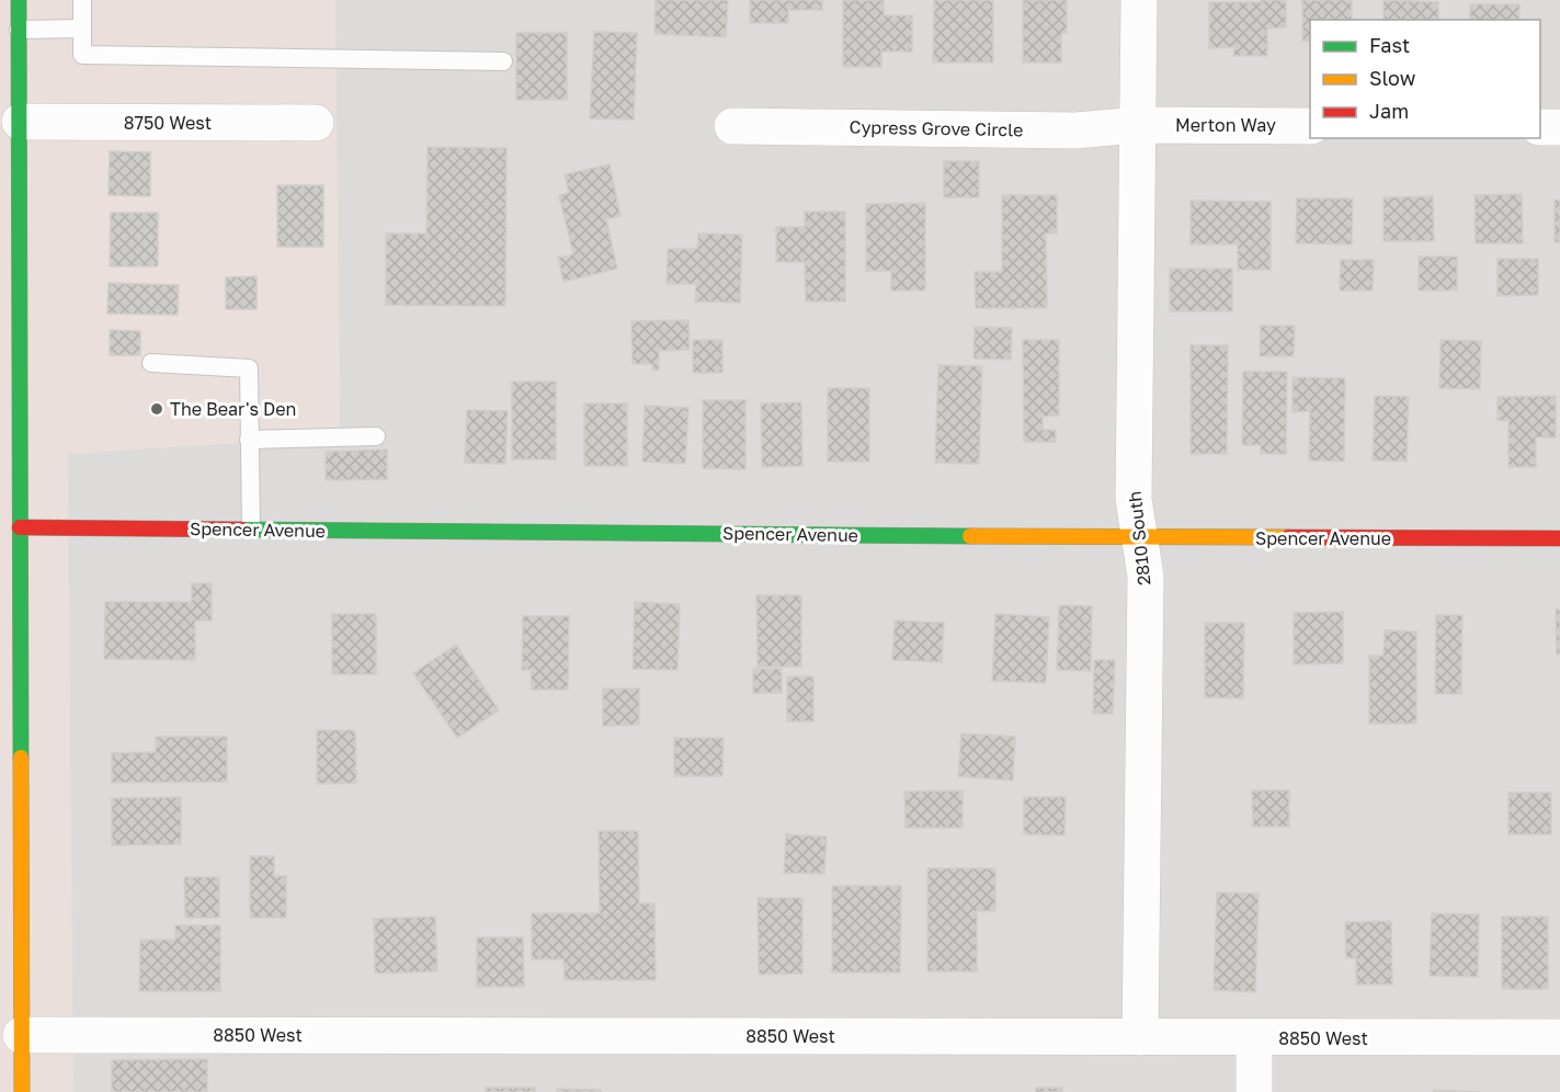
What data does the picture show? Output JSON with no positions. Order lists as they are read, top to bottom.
{
  "streets": {
    "street": [
      "8750 West",
      "Merton Way",
      "Cypress Grove Circle",
      "Spencer Avenue",
      "2810 South",
      "8850 West"
    ]
  },
  "crossings": [
    ["Merton Way", "Cypress Grove Circle"],
    ["Merton Way", "2810 South"],
    ["Cypress Grove Circle", "2810 South"],
    ["Spencer Avenue", "2810 South"],
    ["2810 South", "8850 West"]
  ],
  "places": ["The Bear's Den"],
  "legend": ["Fast", "Slow", "Jam"]
}
